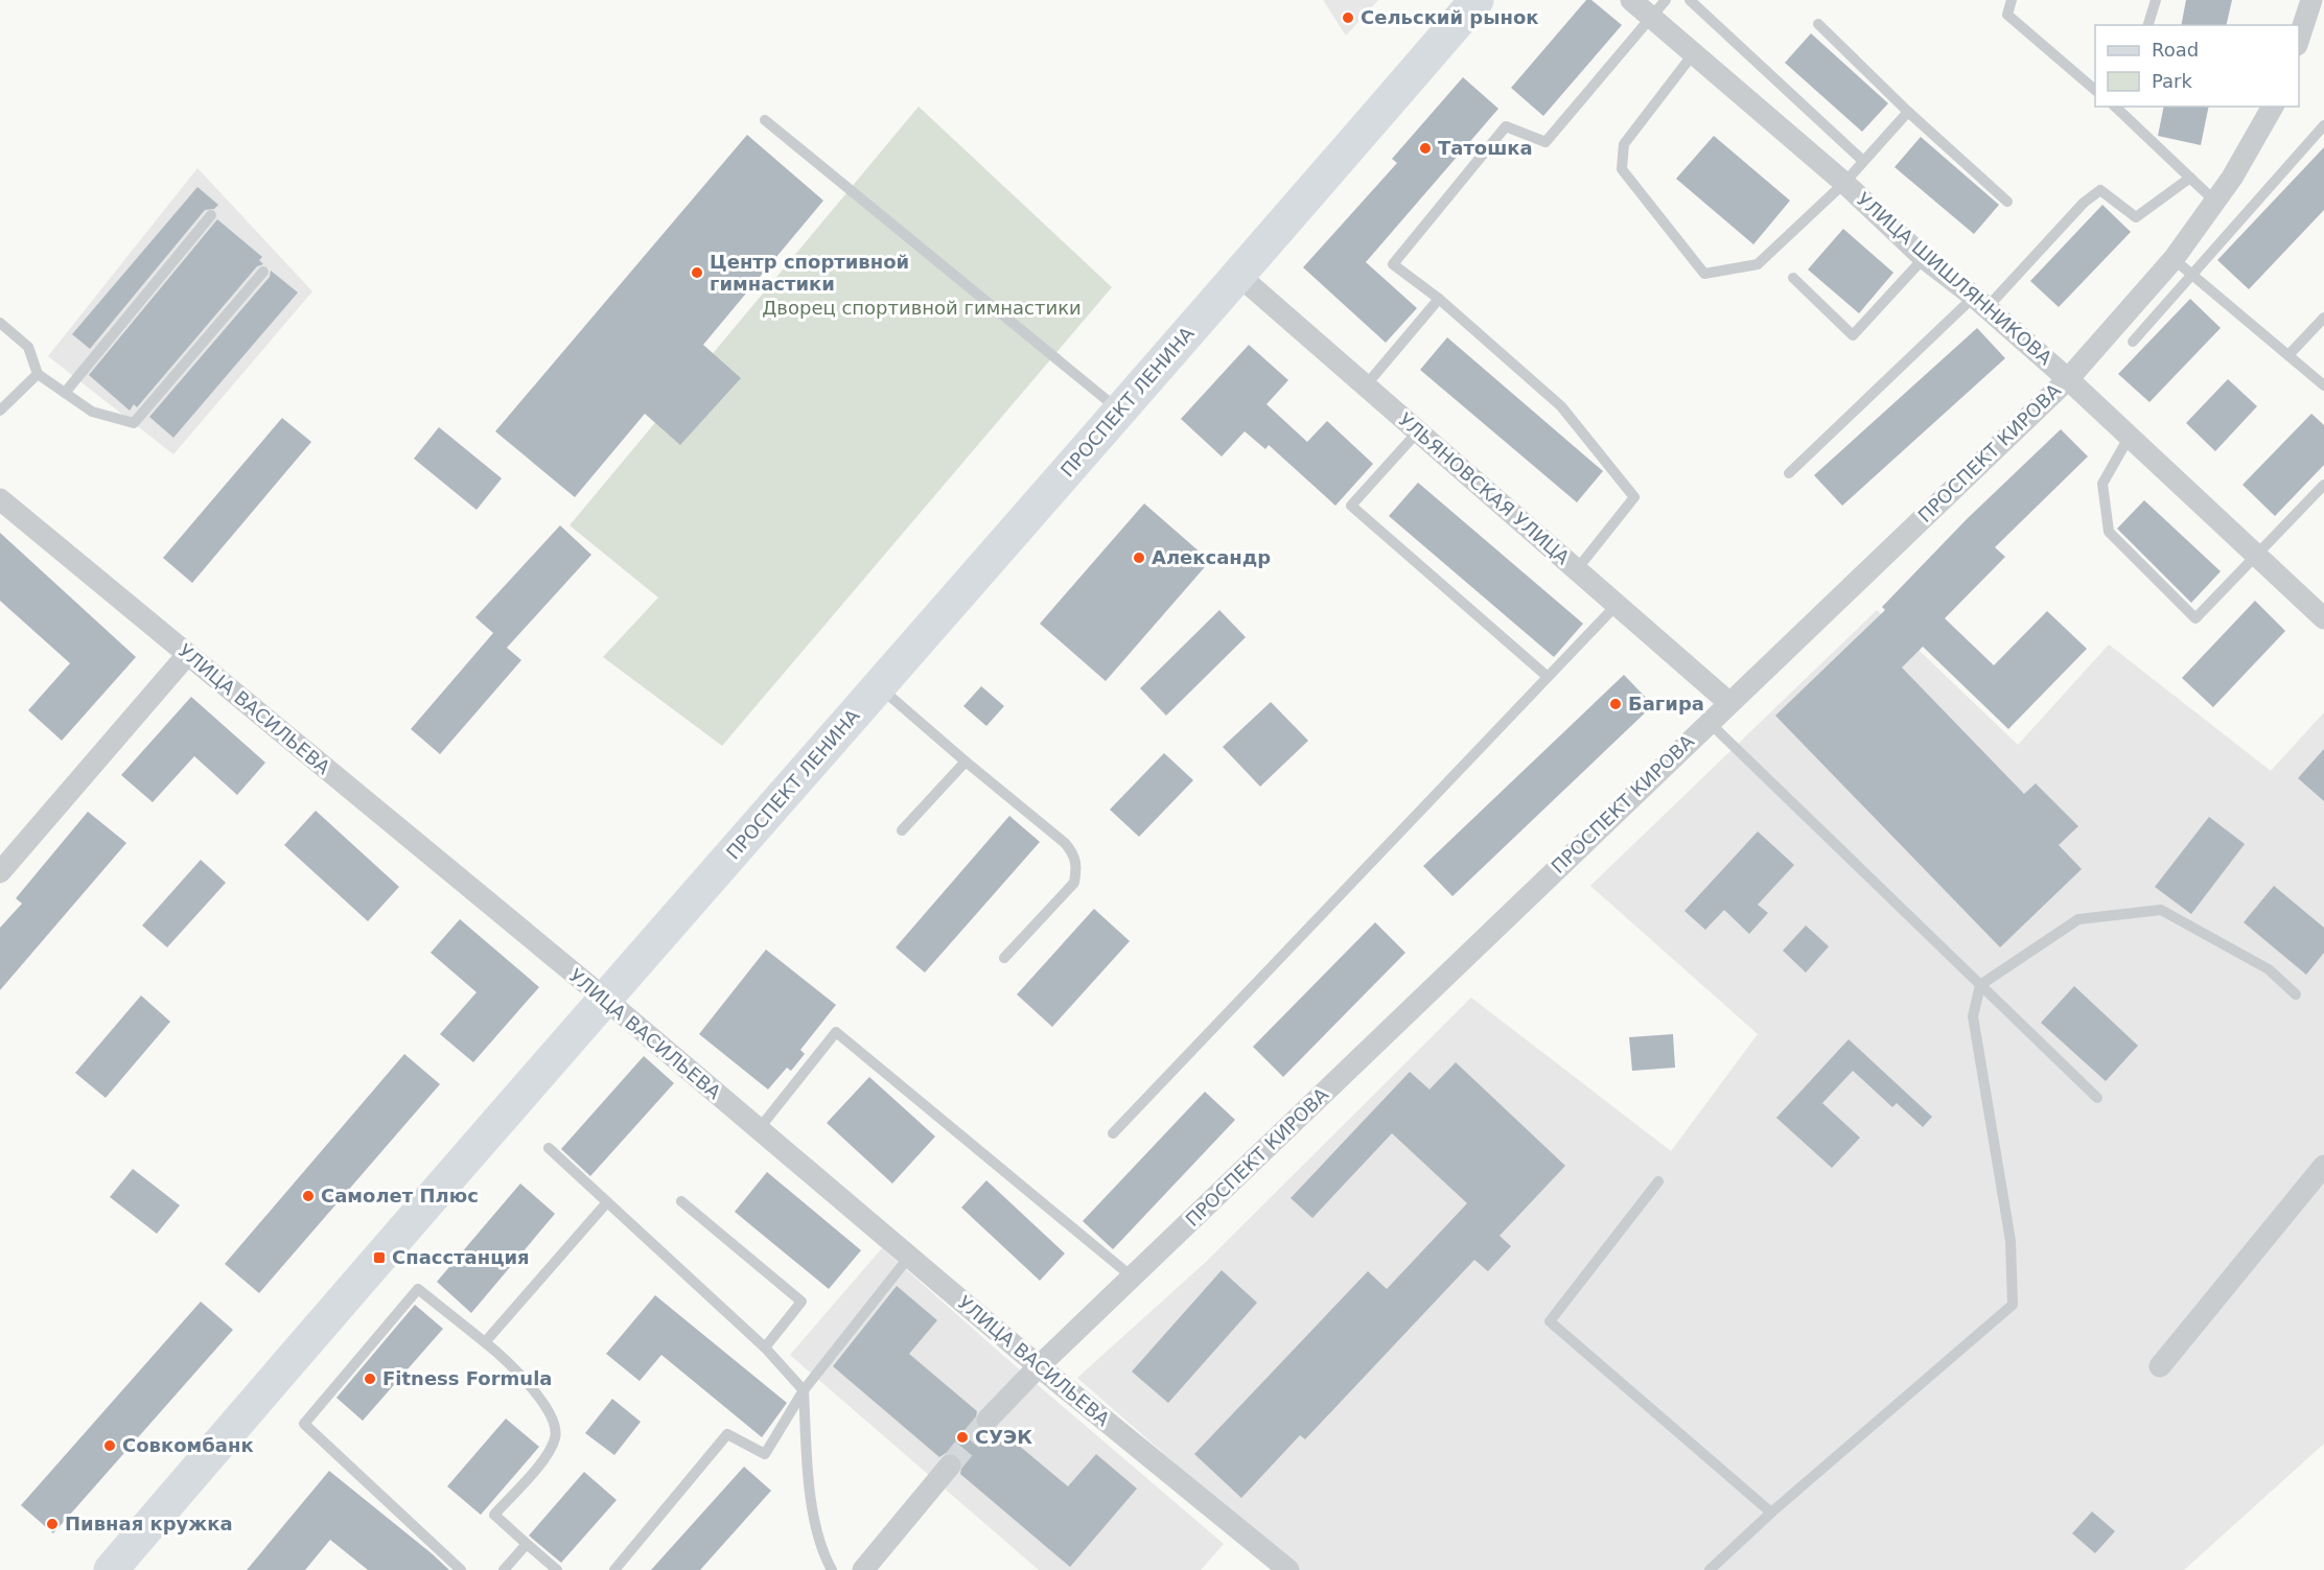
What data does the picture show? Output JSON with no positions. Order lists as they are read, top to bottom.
{
  "streets": {
    "main road": ["ПРОСПЕКТ ЛЕНИНА"],
    "street": [
      "УЛИЦА ШИШЛЯННИКОВА",
      "ПРОСПЕКТ КИРОВА",
      "УЛЬЯНОВСКАЯ УЛИЦА",
      "УЛИЦА ВАСИЛЬЕВА"
    ]
  },
  "crossings": [
    ["УЛИЦА ШИШЛЯННИКОВА", "ПРОСПЕКТ КИРОВА"],
    ["ПРОСПЕКТ ЛЕНИНА", "УЛЬЯНОВСКАЯ УЛИЦА"],
    ["ПРОСПЕКТ ЛЕНИНА", "УЛИЦА ВАСИЛЬЕВА"],
    ["ПРОСПЕКТ КИРОВА", "УЛЬЯНОВСКАЯ УЛИЦА"],
    ["ПРОСПЕКТ КИРОВА", "УЛИЦА ВАСИЛЬЕВА"]
  ],
  "parks": ["Дворец спортивной гимнастики"],
  "places": {
    "other": [
      "Сельский рынок",
      "Татошка",
      "Центр спортивной гимнастики",
      "Александр",
      "Багира",
      "Самолет Плюс",
      "Fitness Formula",
      "СУЭК",
      "Совкомбанк",
      "Пивная кружка"
    ],
    "transit": ["Спасстанция"]
  },
  "legend": ["Road", "Park"]
}
